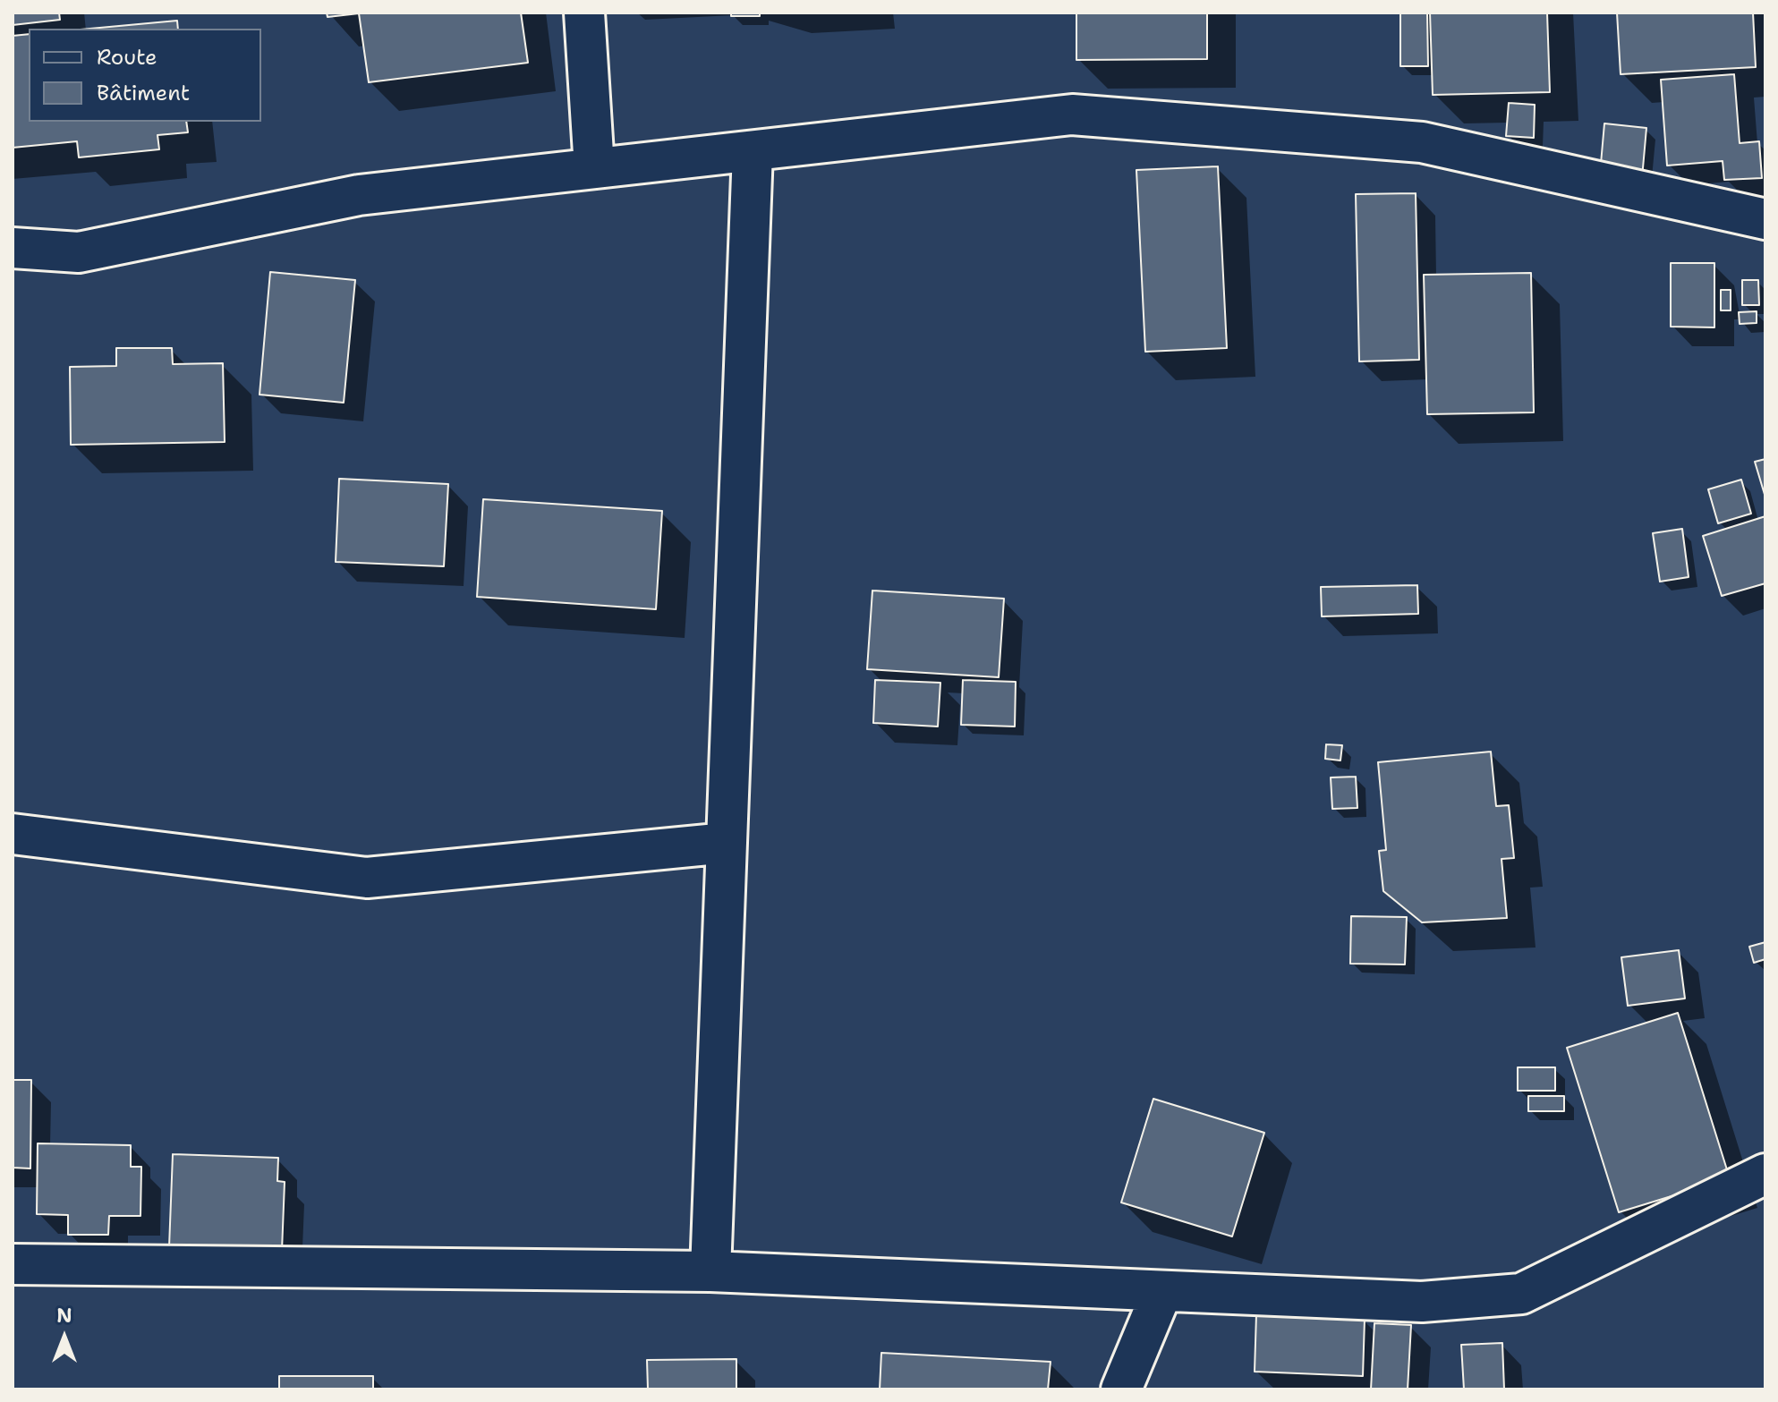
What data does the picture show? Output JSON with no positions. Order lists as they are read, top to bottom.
{
  "legend": ["Route", "Bâtiment"],
  "north": "top"
}
